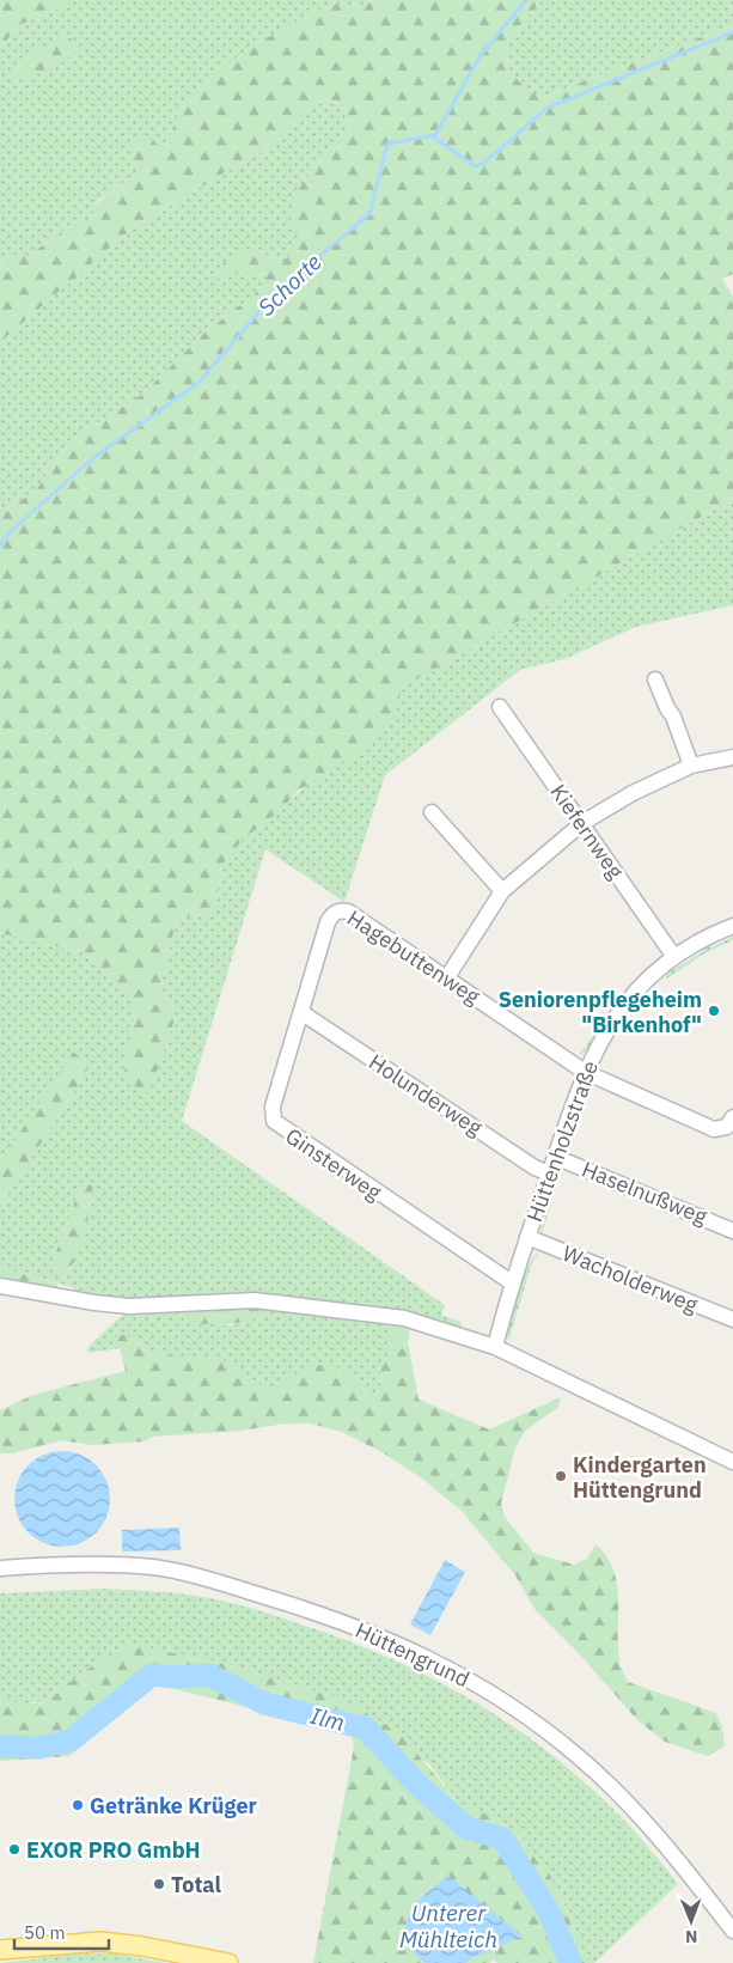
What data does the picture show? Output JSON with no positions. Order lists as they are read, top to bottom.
{
  "streets": {
    "street": [
      "Kiefernweg",
      "Hagebuttenweg",
      "Holunderweg",
      "Hüttenholzstraße",
      "Ginsterweg",
      "Haselnußweg",
      "Wacholderweg",
      "Hüttengrund"
    ]
  },
  "crossings": [
    ["Kiefernweg", "Hüttenholzstraße"],
    ["Hagebuttenweg", "Hüttenholzstraße"],
    ["Hagebuttenweg", "Ginsterweg"],
    ["Holunderweg", "Hüttenholzstraße"],
    ["Holunderweg", "Ginsterweg"],
    ["Hüttenholzstraße", "Ginsterweg"],
    ["Hüttenholzstraße", "Haselnußweg"],
    ["Hüttenholzstraße", "Wacholderweg"]
  ],
  "water": ["Schorte", "Ilm", "Unterer Mühlteich"],
  "places": [
    "Seniorenpflegeheim \"Birkenhof\"",
    "Kindergarten Hüttengrund",
    "Getränke Krüger",
    "EXOR PRO GmbH",
    "Total"
  ],
  "scale_bar": "50 m",
  "north": "bottom"
}
